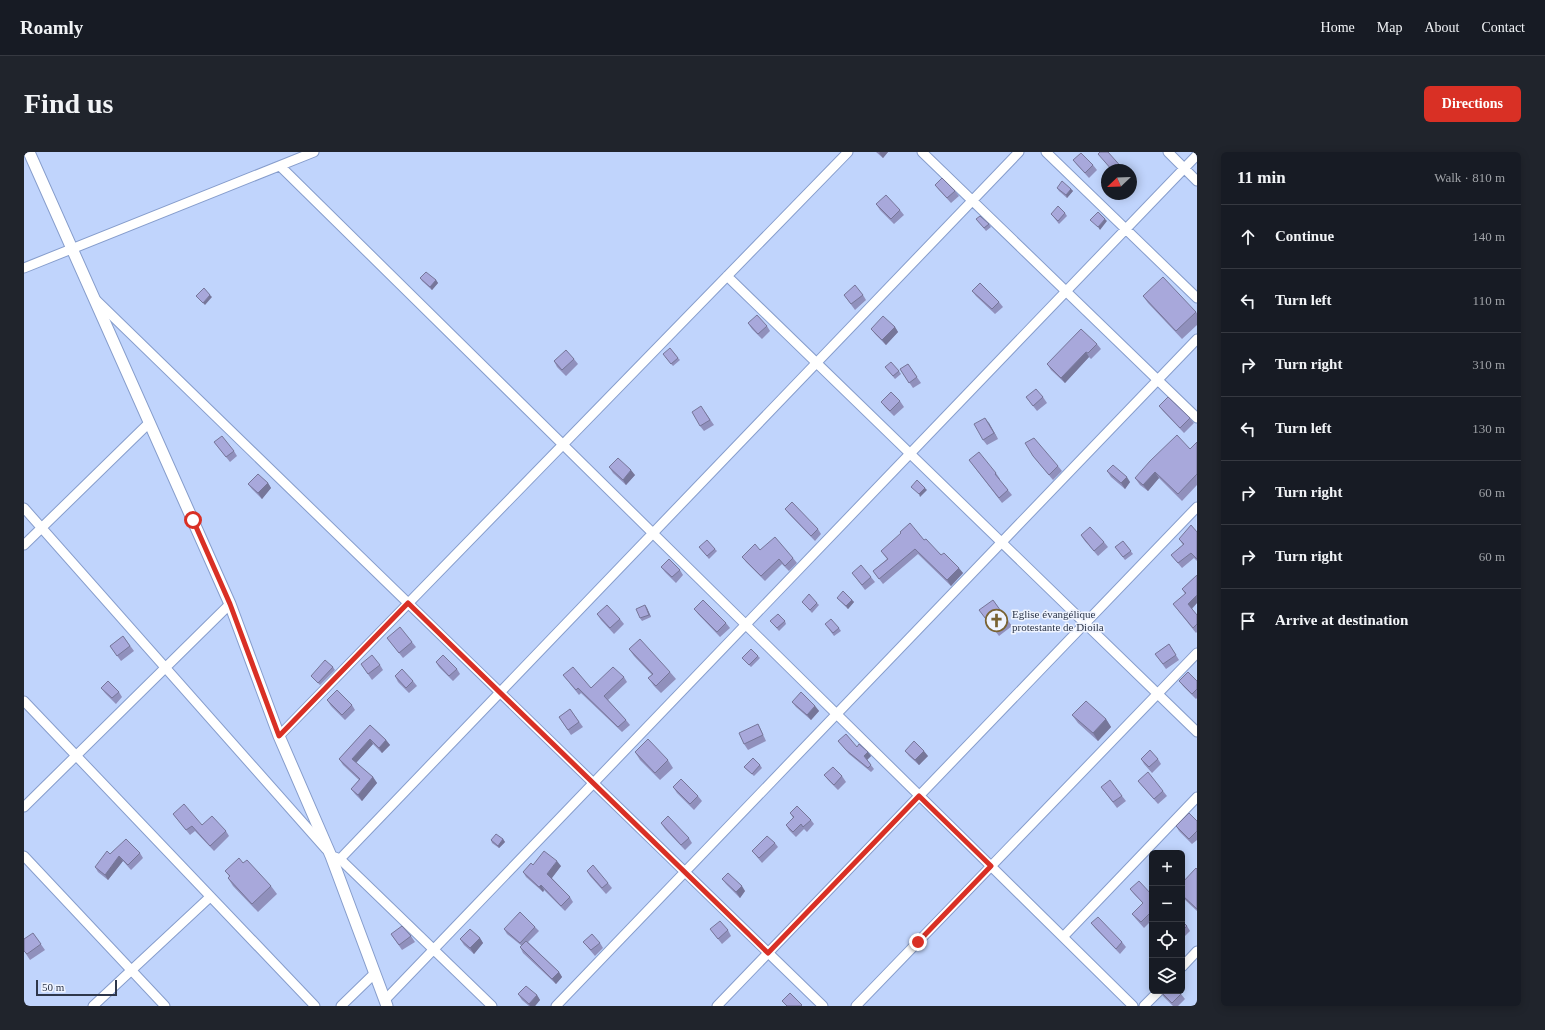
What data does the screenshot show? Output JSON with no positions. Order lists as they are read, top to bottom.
{
  "places": {
    "church": ["Eglise évangélique protestante de Dioila"]
  },
  "scale_bar": "50 m",
  "north": "bottom left",
  "page": {
    "header": "Roamly",
    "nav": [
      "Home",
      "Map",
      "About",
      "Contact"
    ],
    "buttons": "Directions",
    "title": "Find us",
    "heading": ["11 min", "Walk · 810 m"],
    "list": [
      ["Continue", "140 m"],
      ["Turn left", "110 m"],
      ["Turn right", "310 m"],
      ["Turn left", "130 m"],
      ["Turn right", "60 m"],
      ["Turn right", "60 m"],
      "Arrive at destination"
    ],
    "map_buttons": ["+", "−"],
    "scale": "50 m"
  }
}
